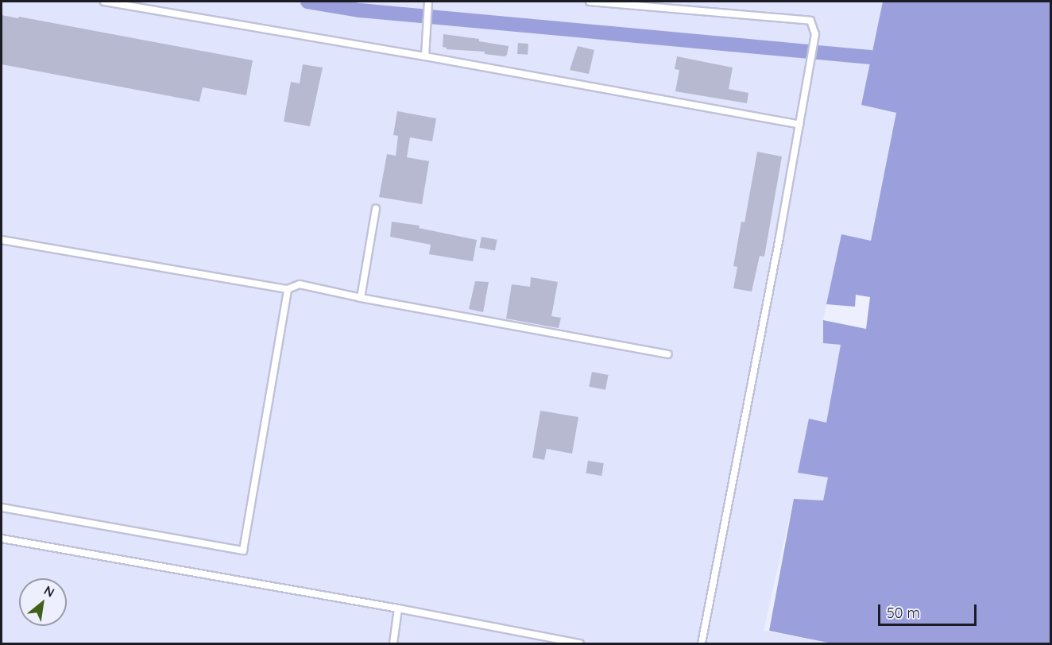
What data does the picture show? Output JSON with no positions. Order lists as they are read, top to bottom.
{
  "scale_bar": "50 m",
  "north": "top right"
}
